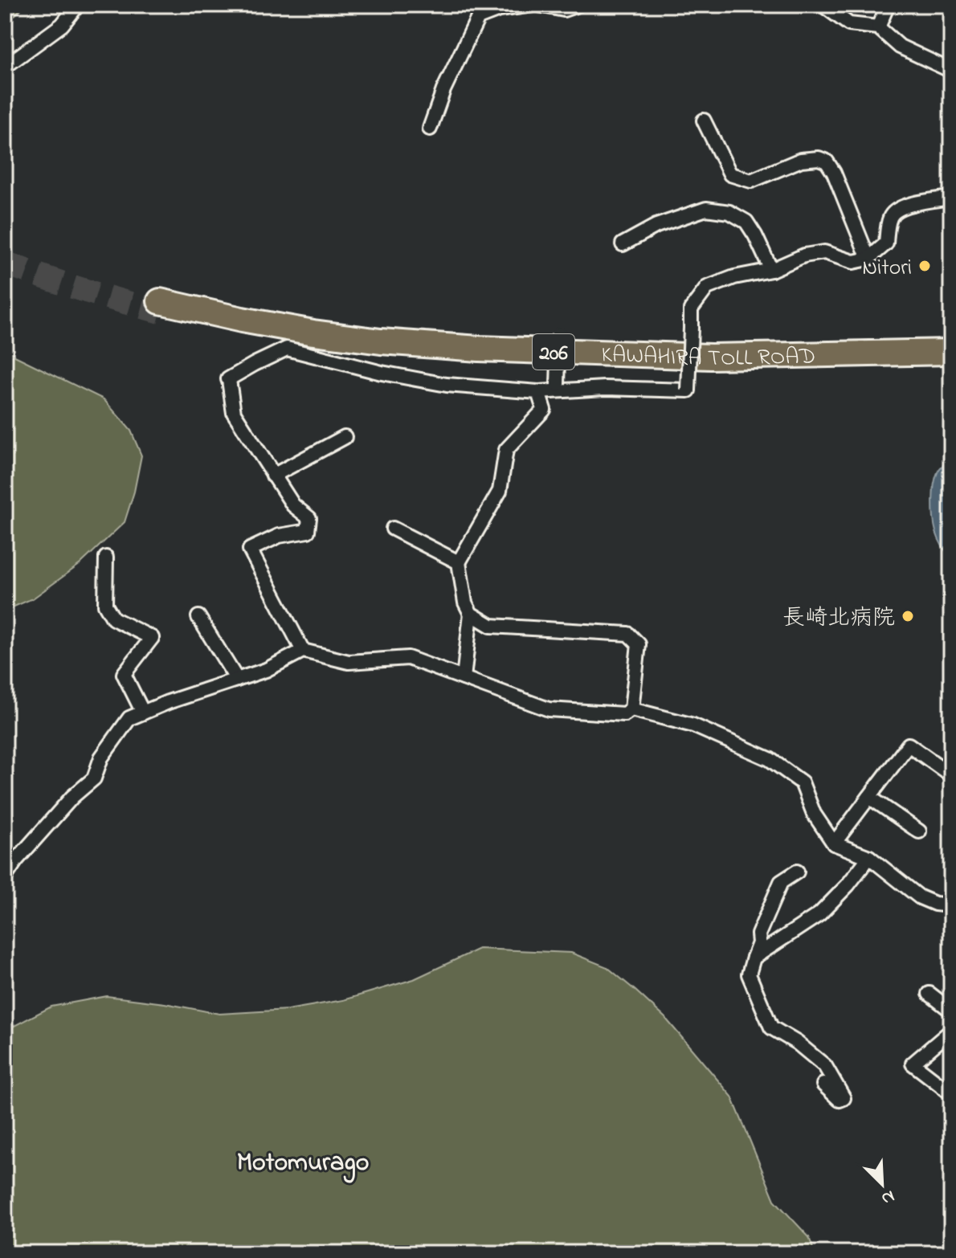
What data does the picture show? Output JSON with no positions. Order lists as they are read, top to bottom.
{
  "streets": {
    "highway": ["206", "KAWAHIRA TOLL ROAD"]
  },
  "districts": ["Motomurago"],
  "places": ["Nitori", "長崎北病院"],
  "north": "bottom right"
}
